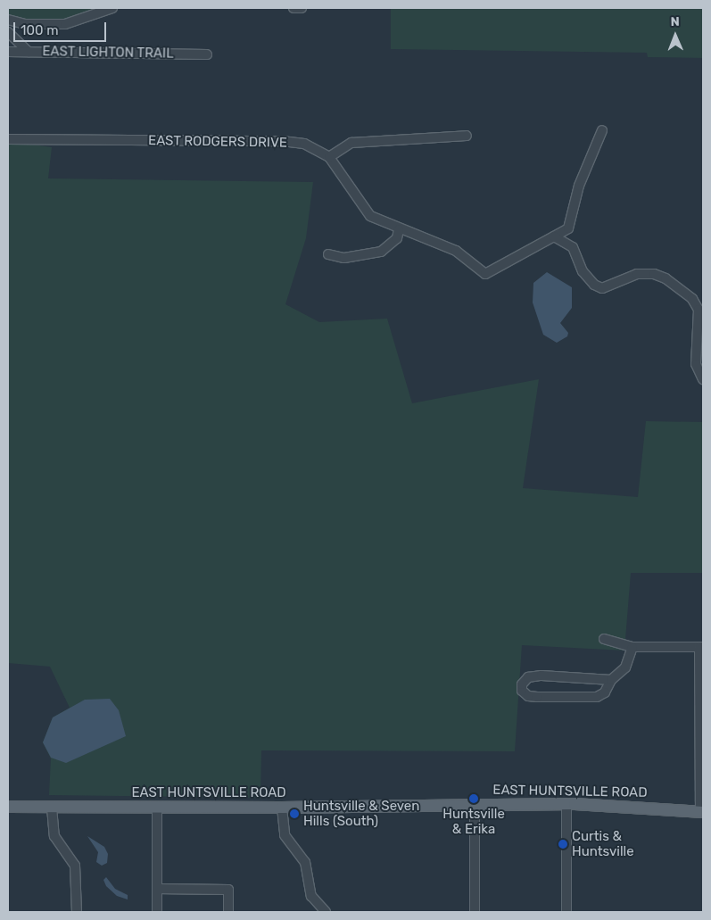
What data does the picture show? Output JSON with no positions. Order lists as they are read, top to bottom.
{
  "streets": {
    "main road": ["EAST HUNTSVILLE ROAD"],
    "street": ["EAST LIGHTON TRAIL", "EAST RODGERS DRIVE"]
  },
  "places": ["Huntsville & Erika", "Huntsville & Seven Hills (South)", "Curtis & Huntsville"],
  "scale_bar": "100 m",
  "north": "top"
}
